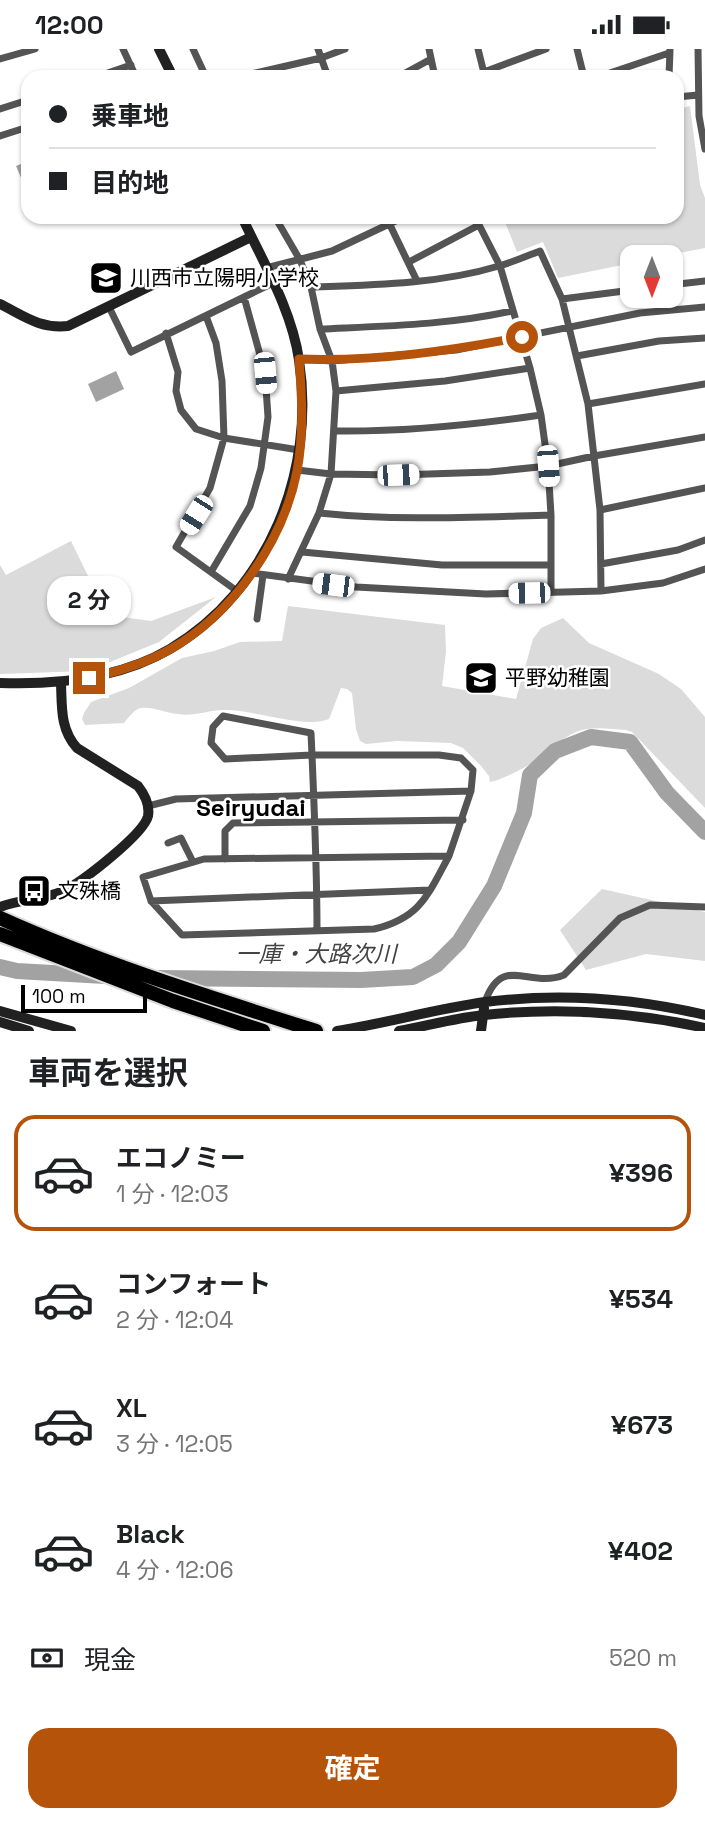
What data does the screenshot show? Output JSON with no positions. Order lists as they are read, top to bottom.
{
  "districts": ["Seiryudai"],
  "water": ["一庫・大路次川"],
  "places": {
    "school or university": ["川西市立陽明小学校", "平野幼稚園"],
    "bus stop": ["文殊橋"]
  },
  "scale_bar": "100 m",
  "north": "bottom",
  "page": {
    "status": "12:00",
    "banner": ["乗車地", "目的地"],
    "bubble": "2 分",
    "scale": "100 m",
    "heading": "車両を選択",
    "list": [
      {
        "name": "エコノミー",
        "note": "1 分 · 12:03",
        "value": "¥396"
      },
      {
        "name": "コンフォート",
        "note": "2 分 · 12:04",
        "value": "¥534"
      },
      {
        "name": "XL",
        "note": "3 分 · 12:05",
        "value": "¥673"
      },
      {
        "name": "Black",
        "note": "4 分 · 12:06",
        "value": "¥402"
      }
    ],
    "pay": ["現金", "520 m"],
    "buttons": "確定"
  }
}
